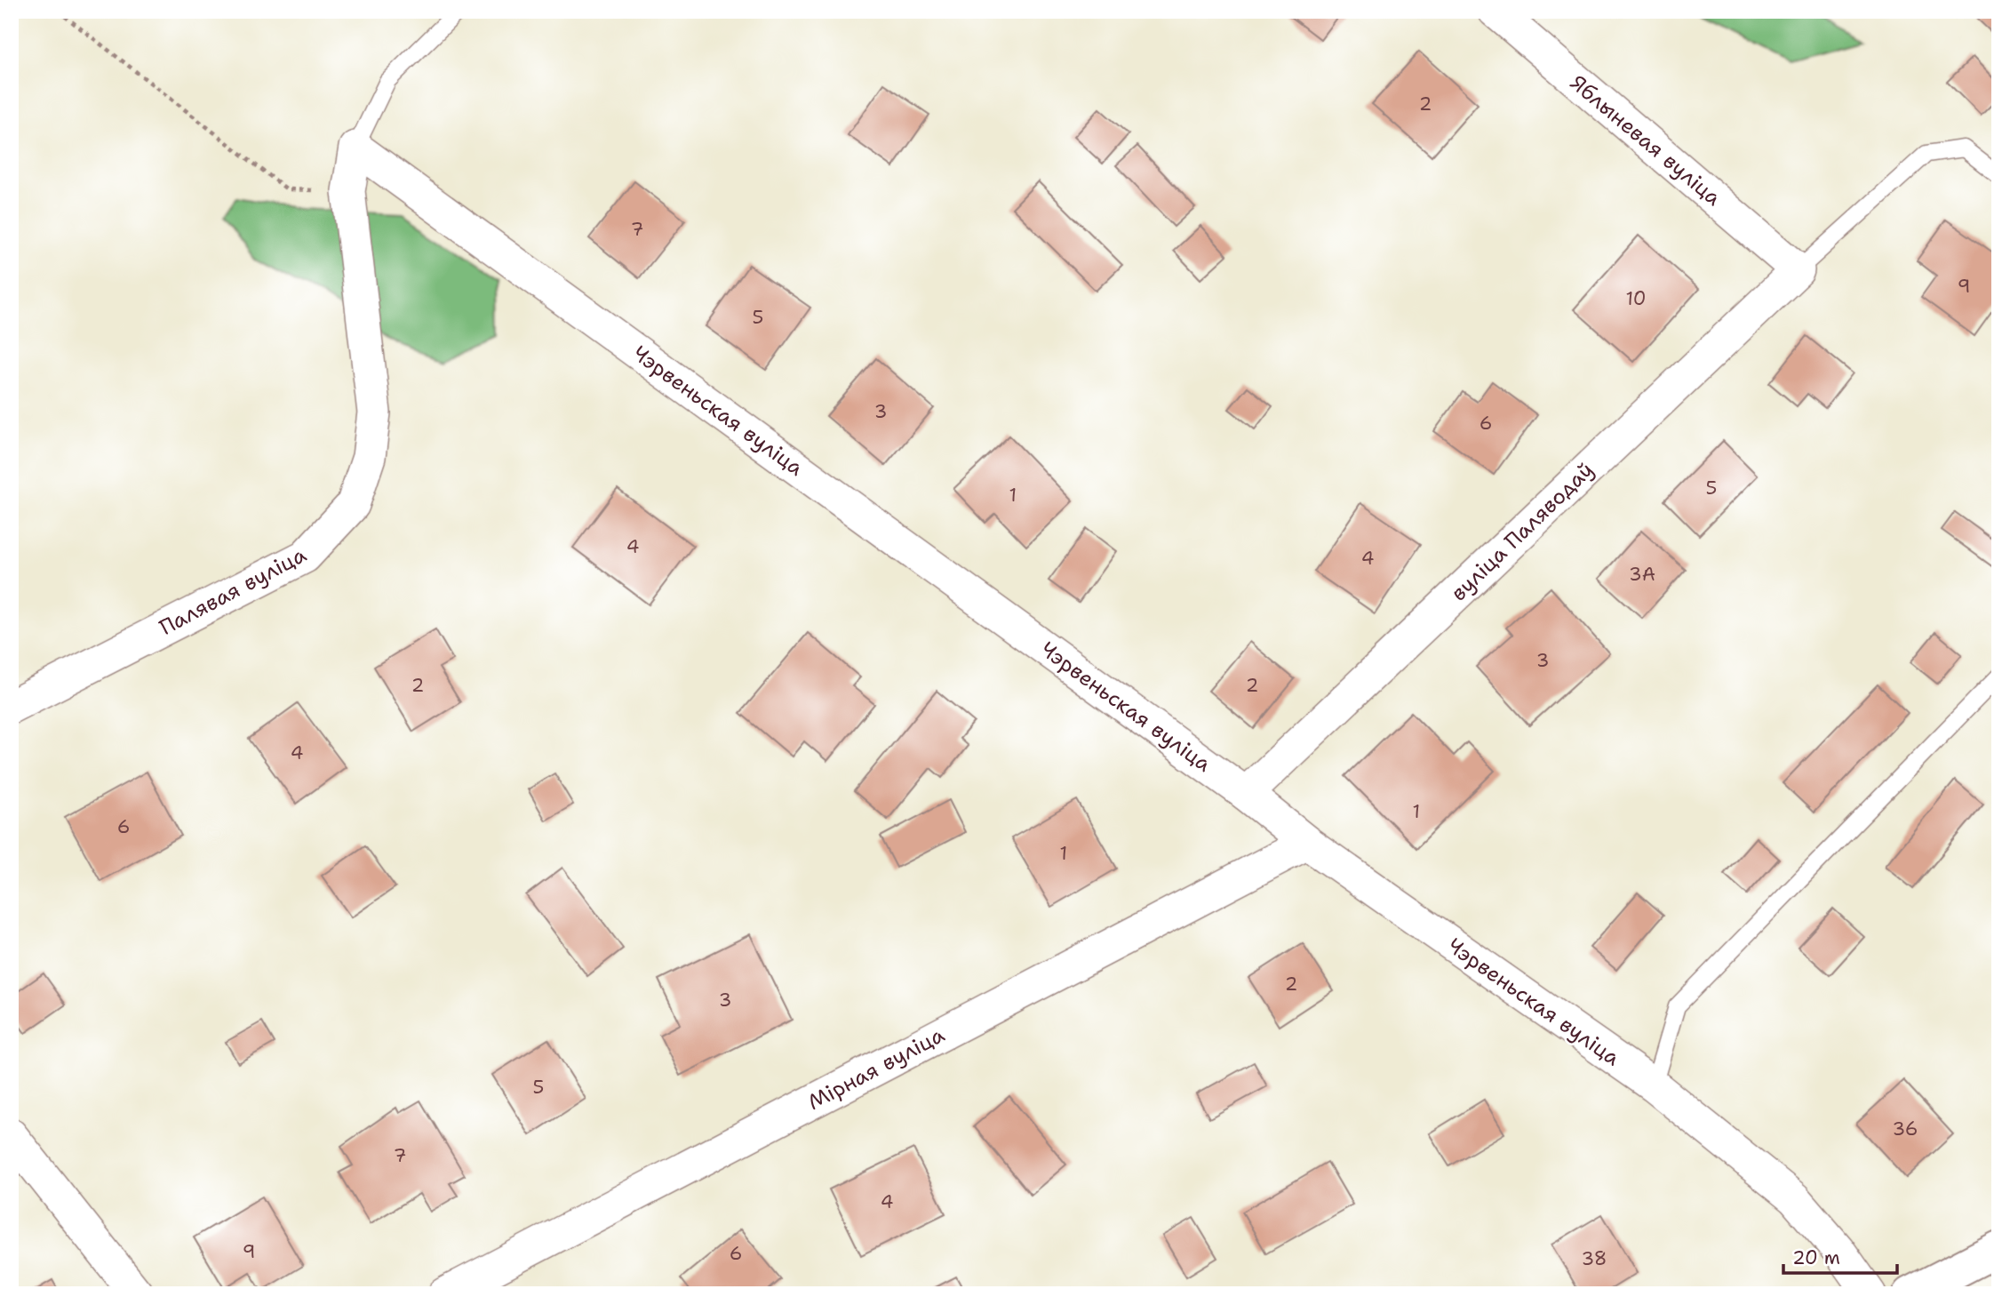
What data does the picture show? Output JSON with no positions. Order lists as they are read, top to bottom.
{
  "streets": {
    "street": [
      "Яблыневая вуліца",
      "Чэрвеньская вуліца",
      "вуліца Паляводаў",
      "Палявая вуліца",
      "Мірная вуліца"
    ]
  },
  "crossings": [
    ["Яблыневая вуліца", "вуліца Паляводаў"],
    ["Чэрвеньская вуліца", "вуліца Паляводаў"],
    ["Чэрвеньская вуліца", "Палявая вуліца"],
    ["Чэрвеньская вуліца", "Мірная вуліца"]
  ],
  "house_numbers": [
    "2",
    "7",
    "9",
    "10",
    "5",
    "3",
    "6",
    "5",
    "1",
    "4",
    "4",
    "3А",
    "3",
    "2",
    "2",
    "4",
    "1",
    "6",
    "1",
    "2",
    "3",
    "5",
    "36",
    "7",
    "4",
    "9",
    "6",
    "38"
  ],
  "scale_bar": "20 m"
}
